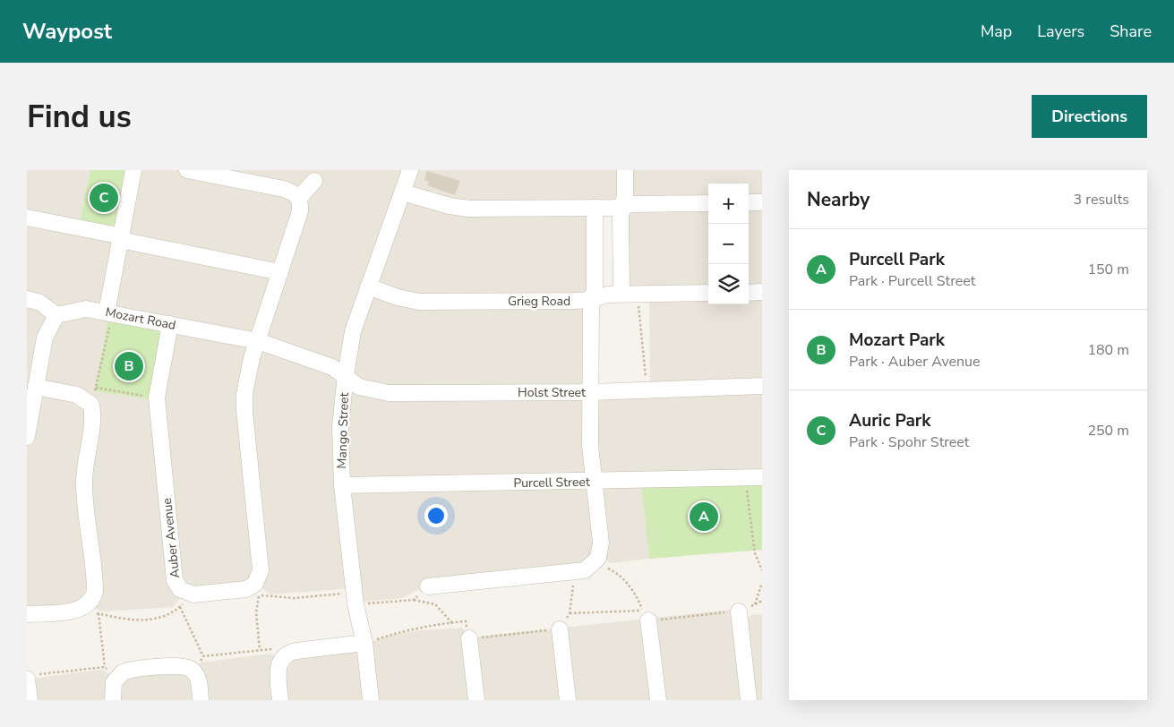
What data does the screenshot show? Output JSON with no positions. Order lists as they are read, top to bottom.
{
  "streets": {
    "street": [
      "Grieg Road",
      "Mozart Road",
      "Holst Street",
      "Mango Street",
      "Purcell Street",
      "Auber Avenue"
    ]
  },
  "crossings": [
    ["Grieg Road", "Mango Street"],
    ["Mozart Road", "Holst Street"],
    ["Mozart Road", "Mango Street"],
    ["Mozart Road", "Auber Avenue"],
    ["Holst Street", "Mango Street"],
    ["Mango Street", "Purcell Street"]
  ],
  "page": {
    "header": "Waypost",
    "nav": ["Map", "Layers", "Share"],
    "buttons": "Directions",
    "title": "Find us",
    "heading": ["Nearby", "3 results"],
    "pins": ["C", "B", "A"],
    "map_buttons": ["+", "−"],
    "list": [
      {
        "mark": "A",
        "name": "Purcell Park",
        "note": "Park · Purcell Street",
        "value": "150 m"
      },
      {
        "mark": "B",
        "name": "Mozart Park",
        "note": "Park · Auber Avenue",
        "value": "180 m"
      },
      {
        "mark": "C",
        "name": "Auric Park",
        "note": "Park · Spohr Street",
        "value": "250 m"
      }
    ]
  }
}
